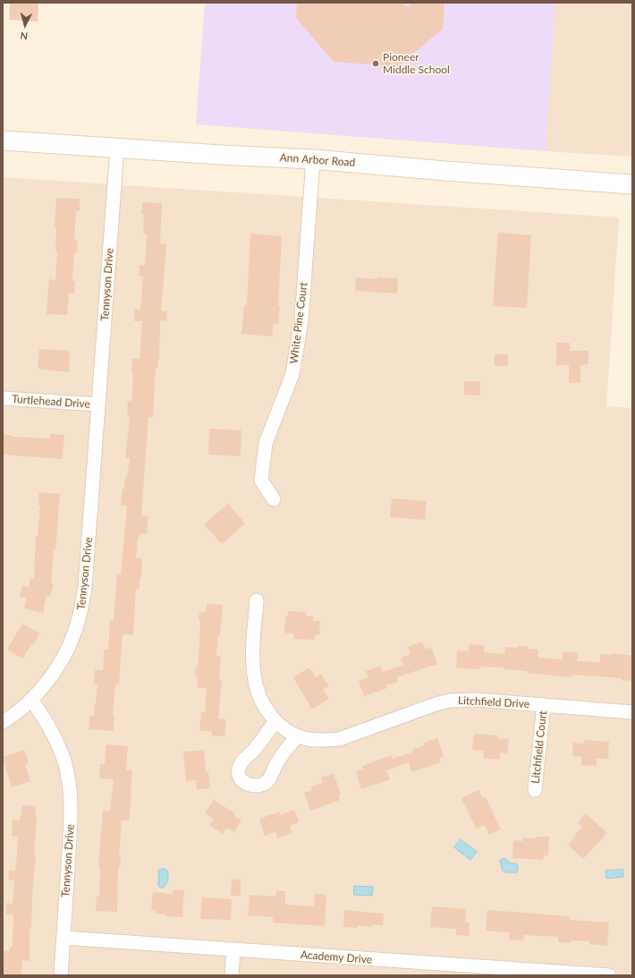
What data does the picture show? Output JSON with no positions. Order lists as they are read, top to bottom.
{
  "streets": {
    "main road": ["Ann Arbor Road"],
    "street": [
      "Tennyson Drive",
      "White Pine Court",
      "Turtlehead Drive",
      "Litchfield Drive",
      "Litchfield Court",
      "Academy Drive"
    ]
  },
  "crossings": [
    ["Ann Arbor Road", "Tennyson Drive"],
    ["Ann Arbor Road", "White Pine Court"],
    ["Tennyson Drive", "Turtlehead Drive"],
    ["Tennyson Drive", "Academy Drive"],
    ["Litchfield Drive", "Litchfield Court"]
  ],
  "places": ["Pioneer Middle School"],
  "north": "bottom"
}
